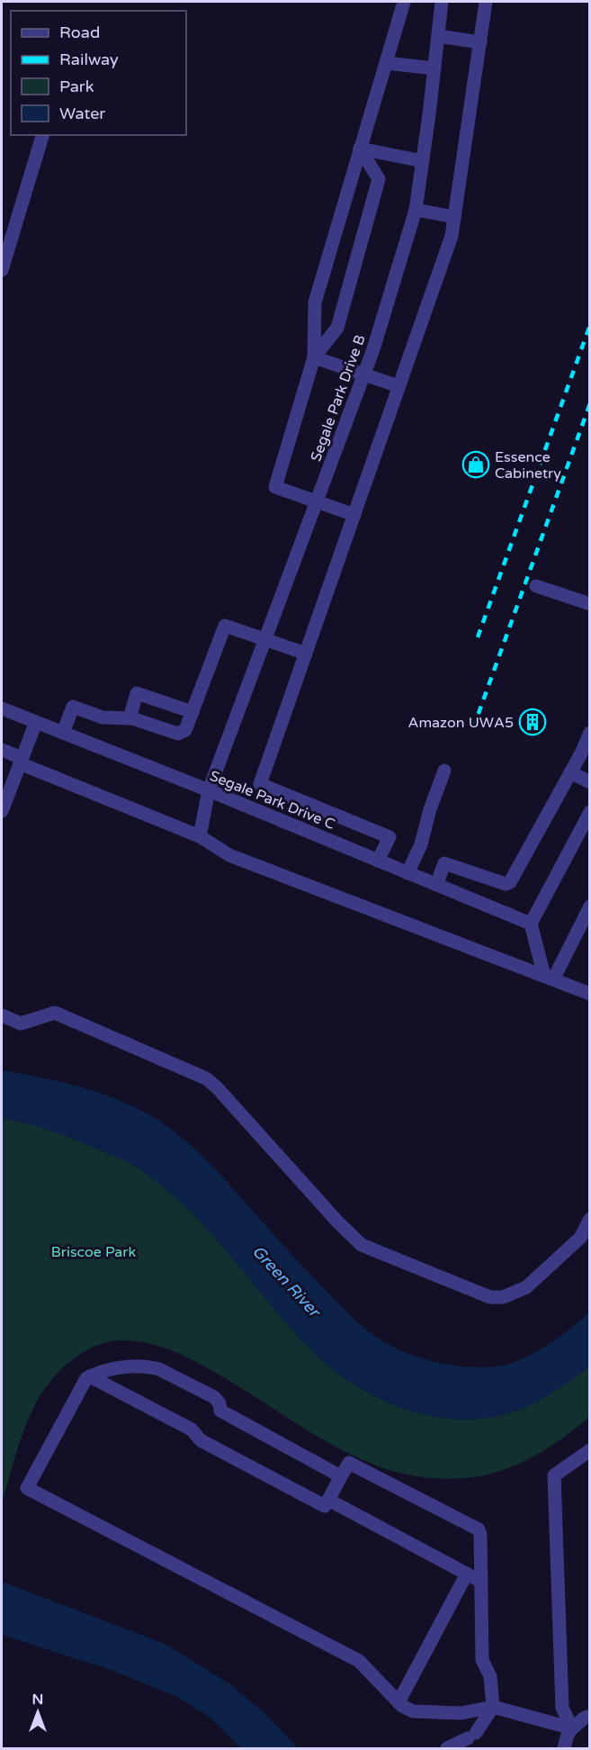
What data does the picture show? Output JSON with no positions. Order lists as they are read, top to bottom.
{
  "streets": {
    "street": ["Segale Park Drive B", "Segale Park Drive C"]
  },
  "crossings": [
    ["Segale Park Drive B", "Segale Park Drive C"]
  ],
  "water": ["Green River"],
  "parks": ["Briscoe Park"],
  "places": {
    "shop": ["Essence Cabinetry"],
    "building": ["Amazon UWA5"]
  },
  "legend": [
    "Road",
    "Railway",
    "Park",
    "Water"
  ],
  "north": "top"
}
